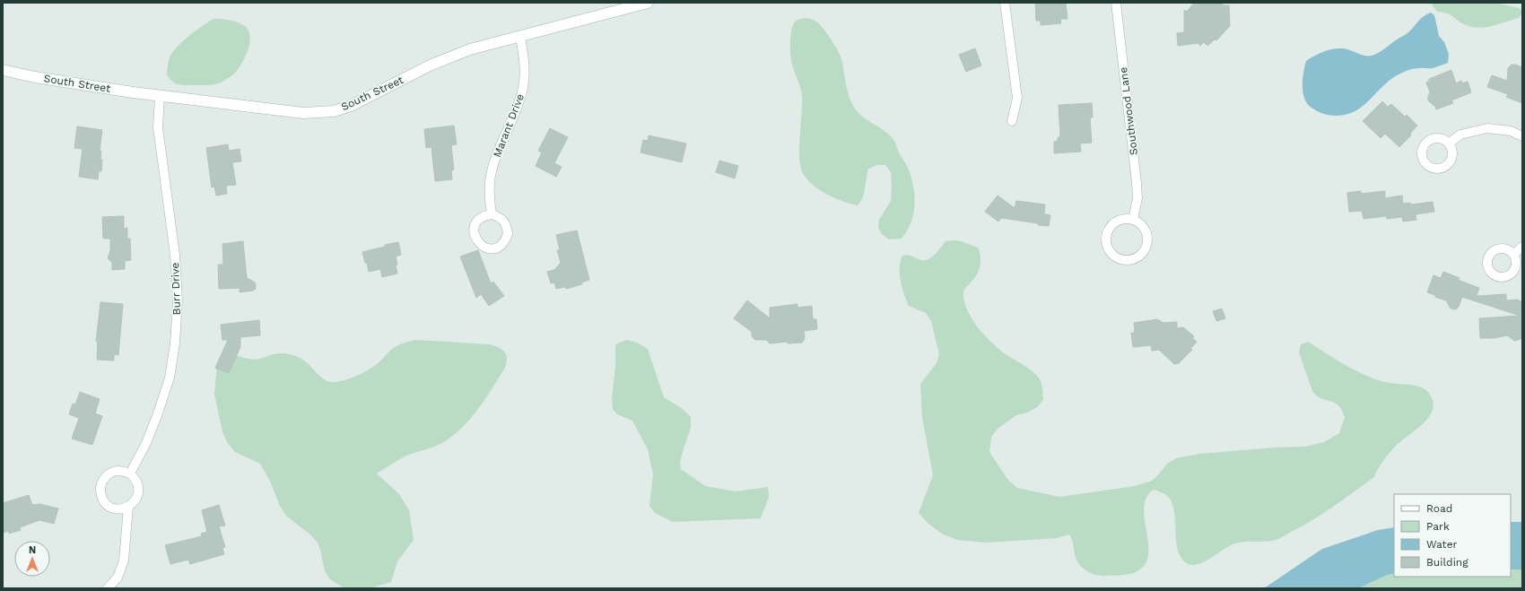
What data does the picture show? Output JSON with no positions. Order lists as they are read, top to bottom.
{
  "streets": {
    "street": [
      "South Street",
      "Southwood Lane",
      "Marant Drive",
      "Burr Drive"
    ]
  },
  "crossings": [
    ["South Street", "Marant Drive"],
    ["South Street", "Burr Drive"]
  ],
  "legend": [
    "Road",
    "Park",
    "Water",
    "Building"
  ],
  "north": "top"
}
